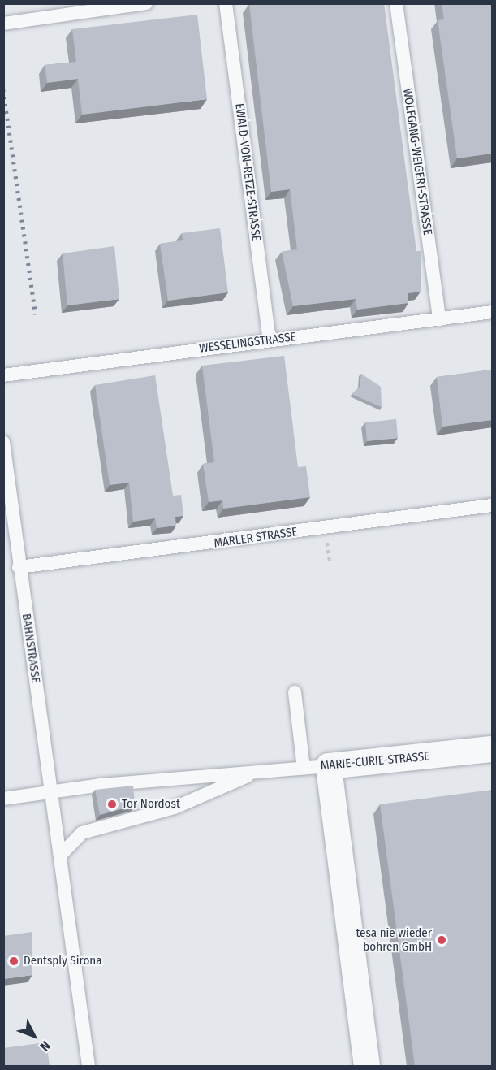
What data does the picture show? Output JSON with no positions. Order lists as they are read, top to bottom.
{
  "streets": {
    "street": ["MARIE-CURIE-STRASSE"],
    "lane": [
      "WOLFGANG-WEIGERT-STRASSE",
      "EWALD-VON-RETZE-STRASSE",
      "WESSELINGSTRASSE",
      "MARLER STRASSE",
      "BAHNSTRASSE"
    ]
  },
  "crossings": [
    ["WOLFGANG-WEIGERT-STRASSE", "WESSELINGSTRASSE"],
    ["EWALD-VON-RETZE-STRASSE", "WESSELINGSTRASSE"],
    ["MARLER STRASSE", "BAHNSTRASSE"],
    ["BAHNSTRASSE", "MARIE-CURIE-STRASSE"]
  ],
  "places": ["Tor Nordost", "tesa nie wieder bohren GmbH", "Dentsply Sirona"],
  "north": "bottom right"
}
